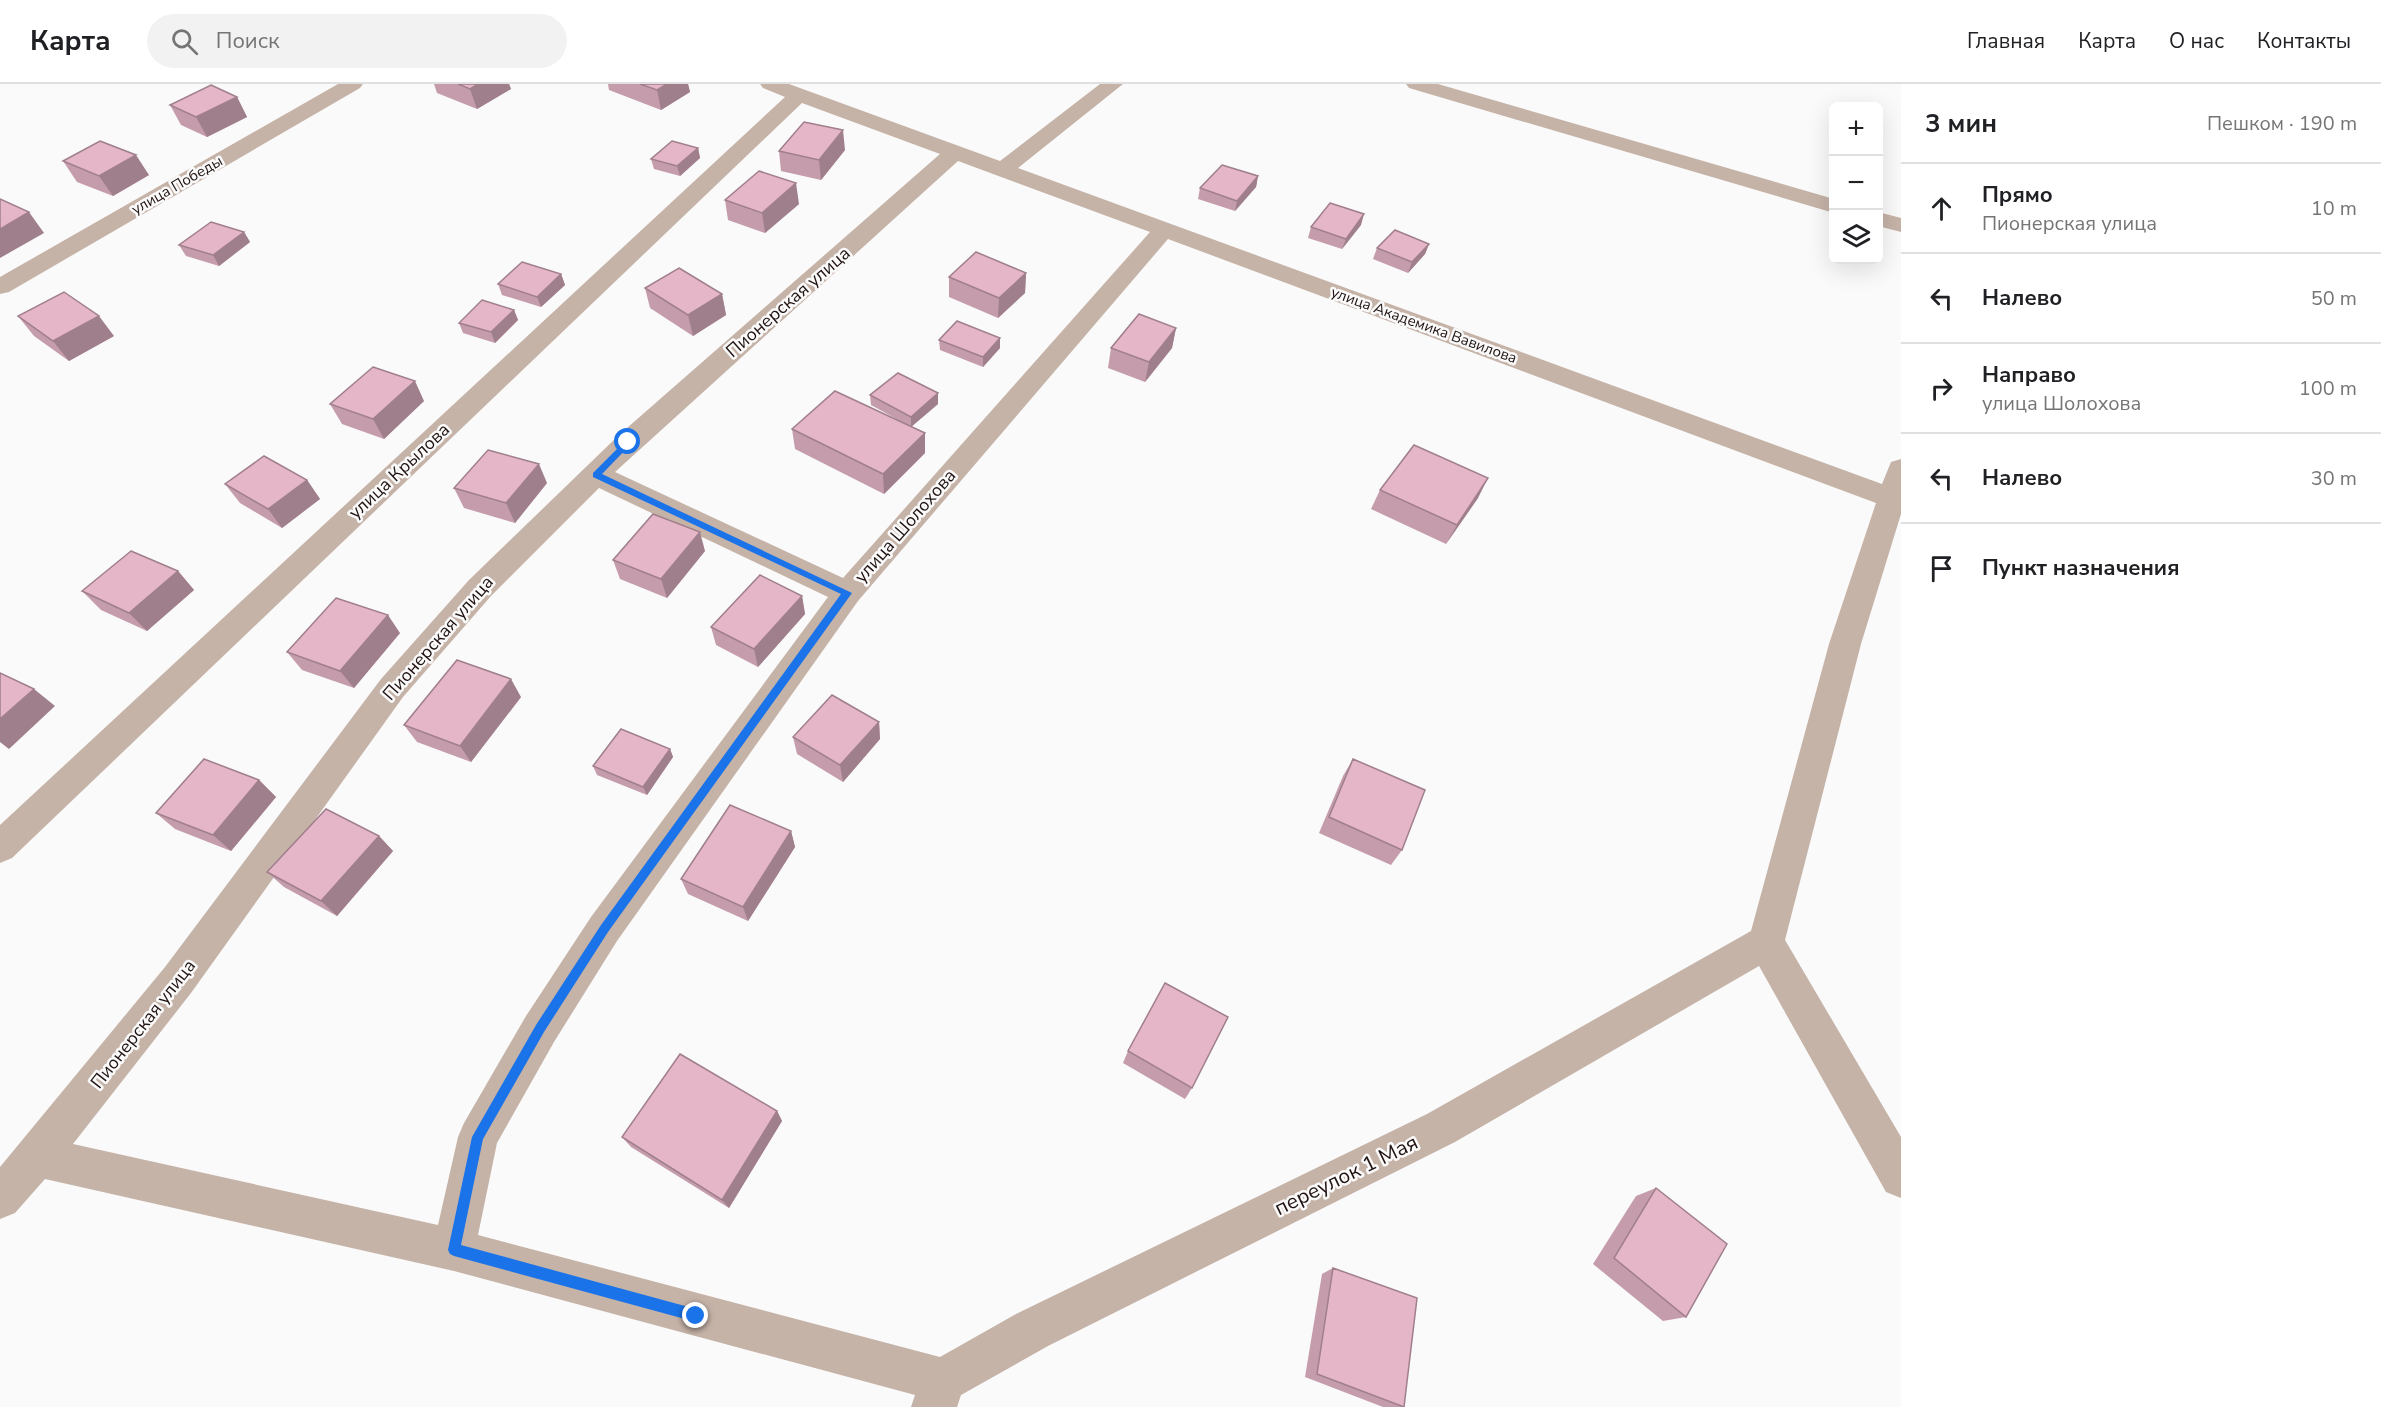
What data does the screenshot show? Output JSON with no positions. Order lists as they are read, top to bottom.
{
  "streets": {
    "street": [
      "улица Победы",
      "Пионерская улица",
      "улица Академика Вавилова",
      "улица Крылова",
      "улица Шолохова",
      "переулок 1 Мая"
    ]
  },
  "crossings": [
    ["Пионерская улица", "улица Академика Вавилова"],
    ["улица Академика Вавилова", "улица Крылова"],
    ["улица Академика Вавилова", "улица Шолохова"]
  ],
  "page": {
    "header": "Карта",
    "search": "Поиск",
    "nav": [
      "Главная",
      "Карта",
      "О нас",
      "Контакты"
    ],
    "heading": ["3 мин", "Пешком · 190 m"],
    "map_buttons": ["+", "−"],
    "list": [
      ["Прямо", "Пионерская улица", "10 m"],
      ["Налево", "50 m"],
      ["Направо", "улица Шолохова", "100 m"],
      ["Налево", "30 m"],
      "Пункт назначения"
    ]
  }
}
